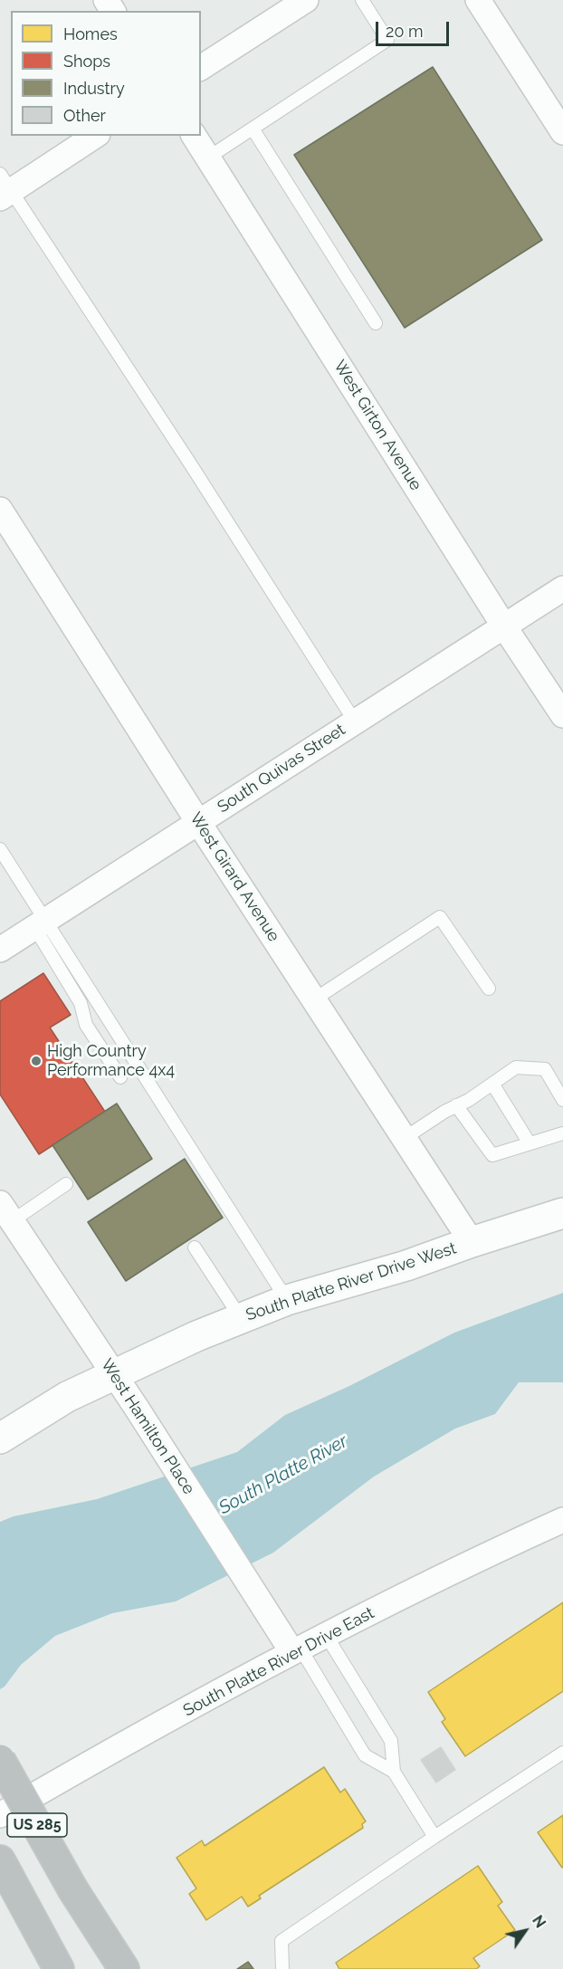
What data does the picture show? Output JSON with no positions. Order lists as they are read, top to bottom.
{
  "streets": {
    "highway": ["US 285"],
    "street": [
      "West Girton Avenue",
      "South Quivas Street",
      "West Girard Avenue",
      "South Platte River Drive West",
      "West Hamilton Place",
      "South Platte River Drive East"
    ]
  },
  "crossings": [
    ["West Girton Avenue", "South Quivas Street"],
    ["South Quivas Street", "West Girard Avenue"],
    ["West Girard Avenue", "South Platte River Drive West"],
    ["South Platte River Drive West", "West Hamilton Place"],
    ["West Hamilton Place", "South Platte River Drive East"]
  ],
  "water": ["South Platte River"],
  "places": ["High Country Performance 4x4"],
  "legend": [
    "Homes",
    "Shops",
    "Industry",
    "Other"
  ],
  "scale_bar": "20 m",
  "north": "top right"
}
